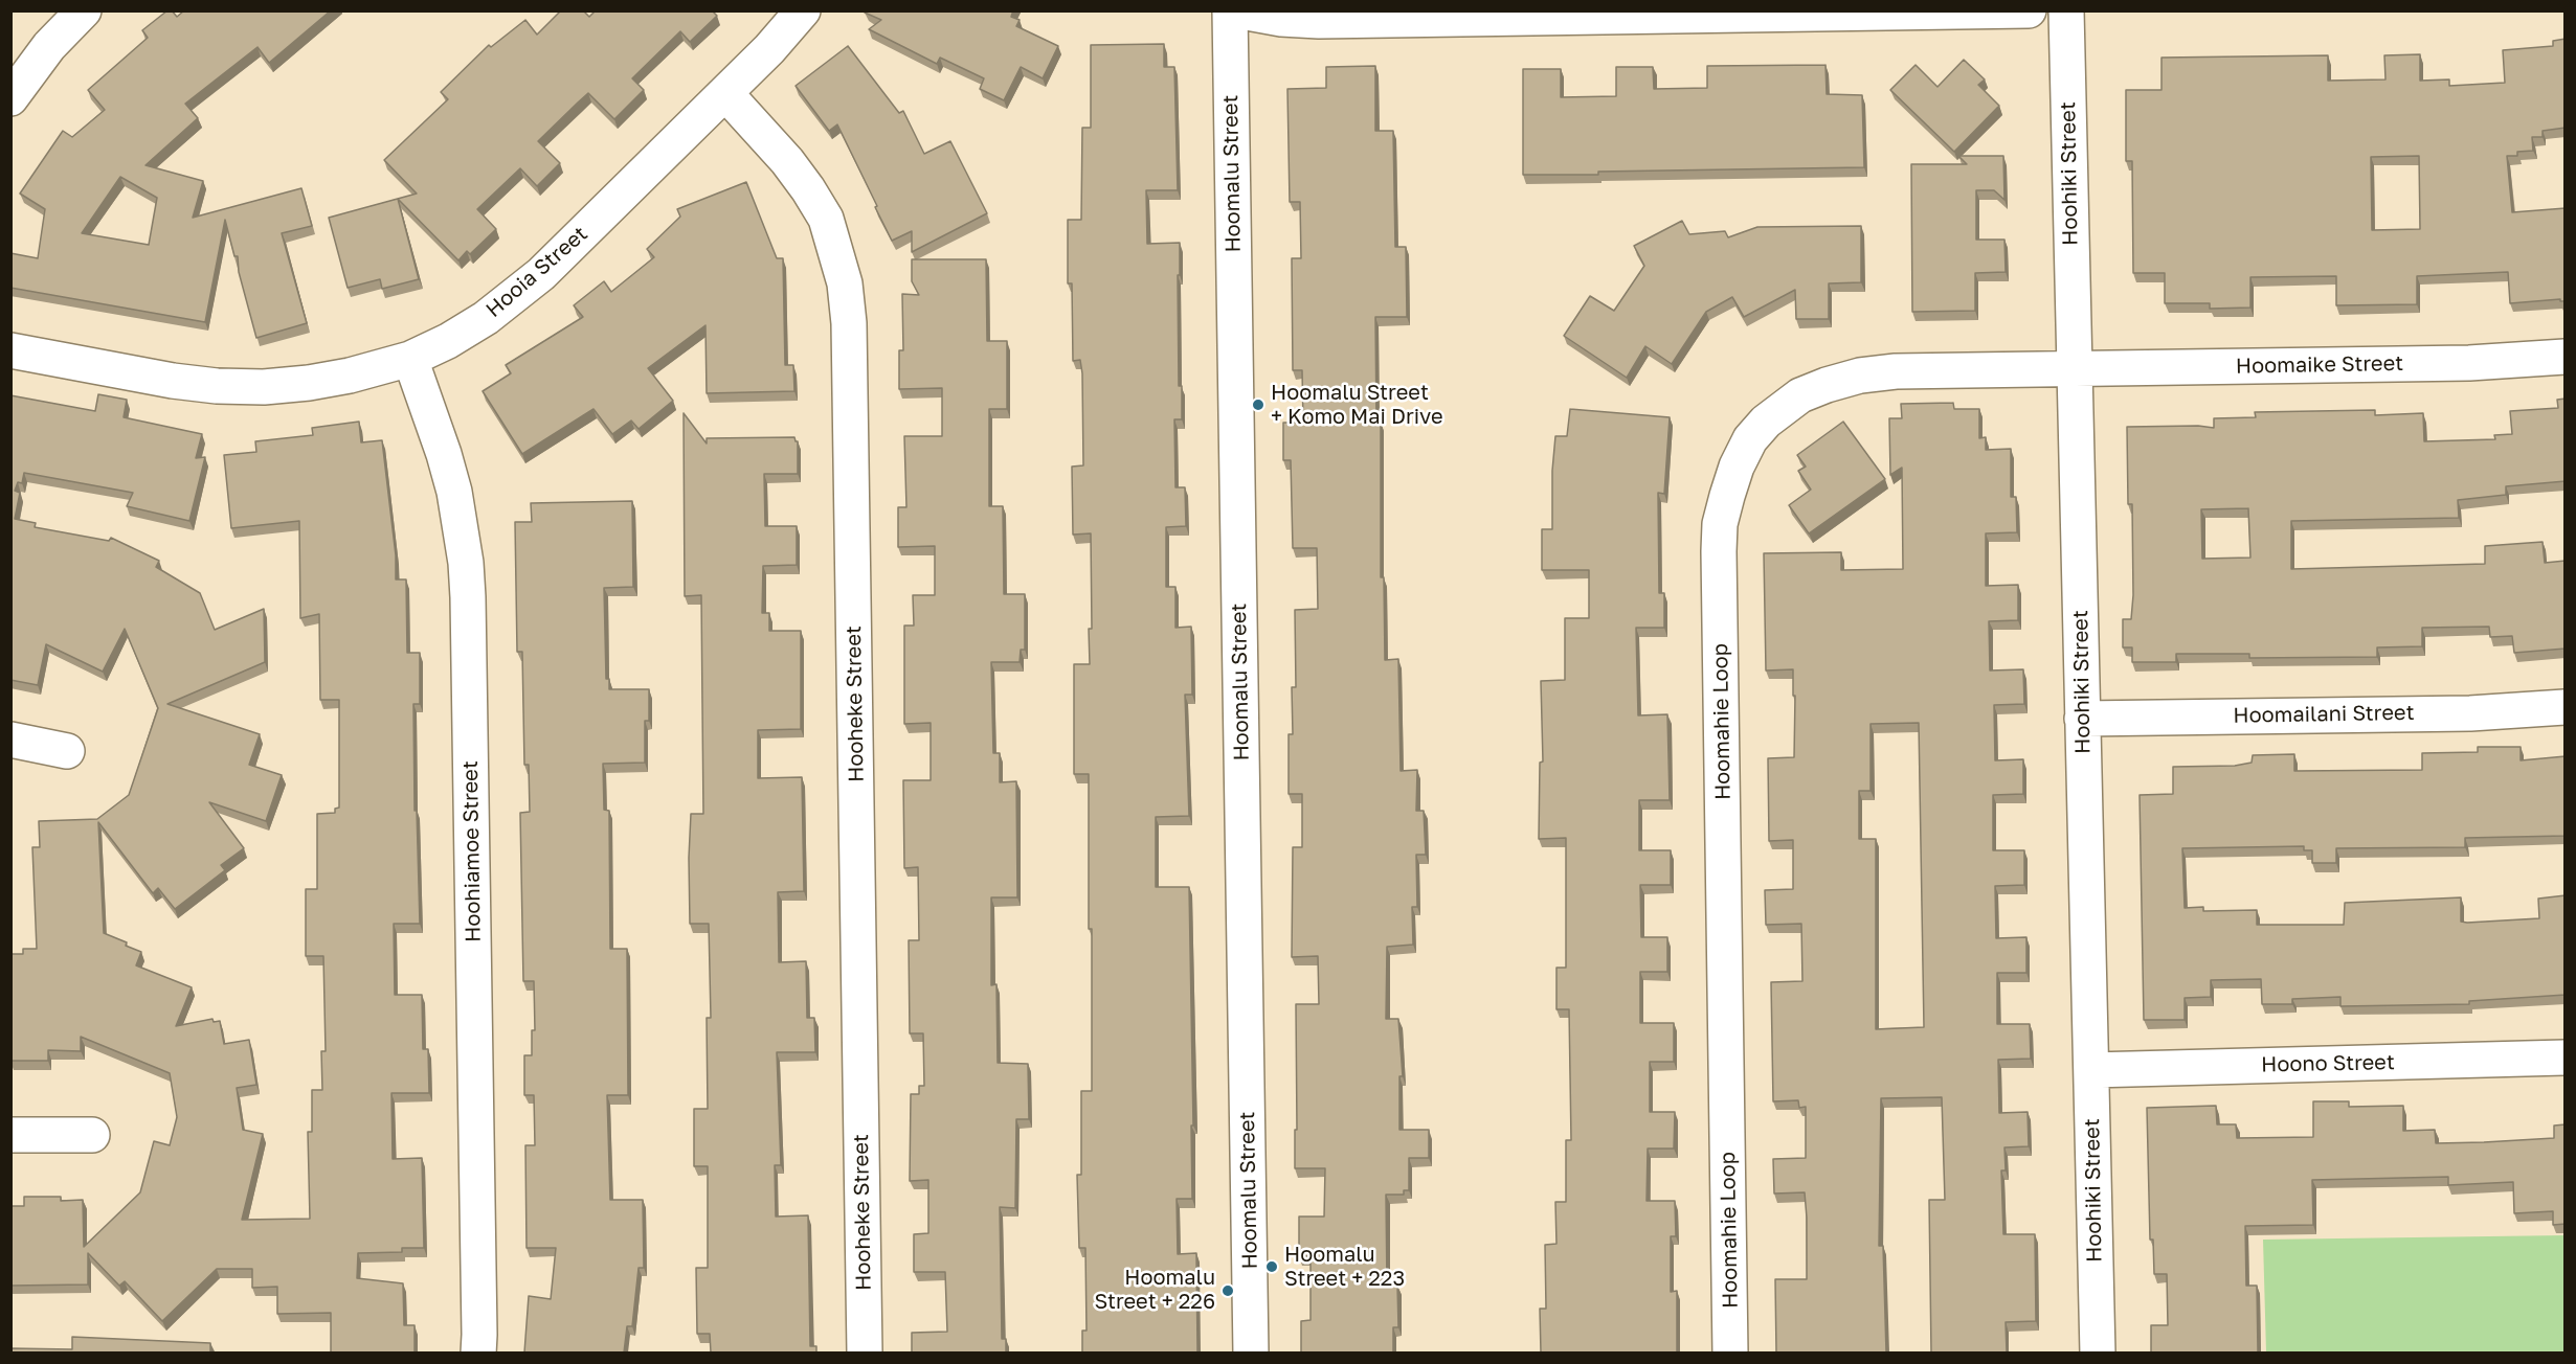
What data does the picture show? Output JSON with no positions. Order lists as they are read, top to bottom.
{
  "streets": {
    "street": [
      "Hoomalu Street",
      "Hoohiki Street",
      "Hooia Street",
      "Hoomaike Street",
      "Hooheke Street",
      "Hoomailani Street",
      "Hoomahie Loop",
      "Hoohiamoe Street",
      "Hoono Street"
    ]
  },
  "crossings": [
    ["Hoohiki Street", "Hoomaike Street"],
    ["Hoohiki Street", "Hoomailani Street"],
    ["Hoohiki Street", "Hoomahie Loop"],
    ["Hoohiki Street", "Hoono Street"],
    ["Hooia Street", "Hooheke Street"],
    ["Hooia Street", "Hoohiamoe Street"],
    ["Hoomaike Street", "Hoomahie Loop"]
  ],
  "places": ["Hoomalu Street + Komo Mai Drive", "Hoomalu Street + 223", "Hoomalu Street + 226"]
}
